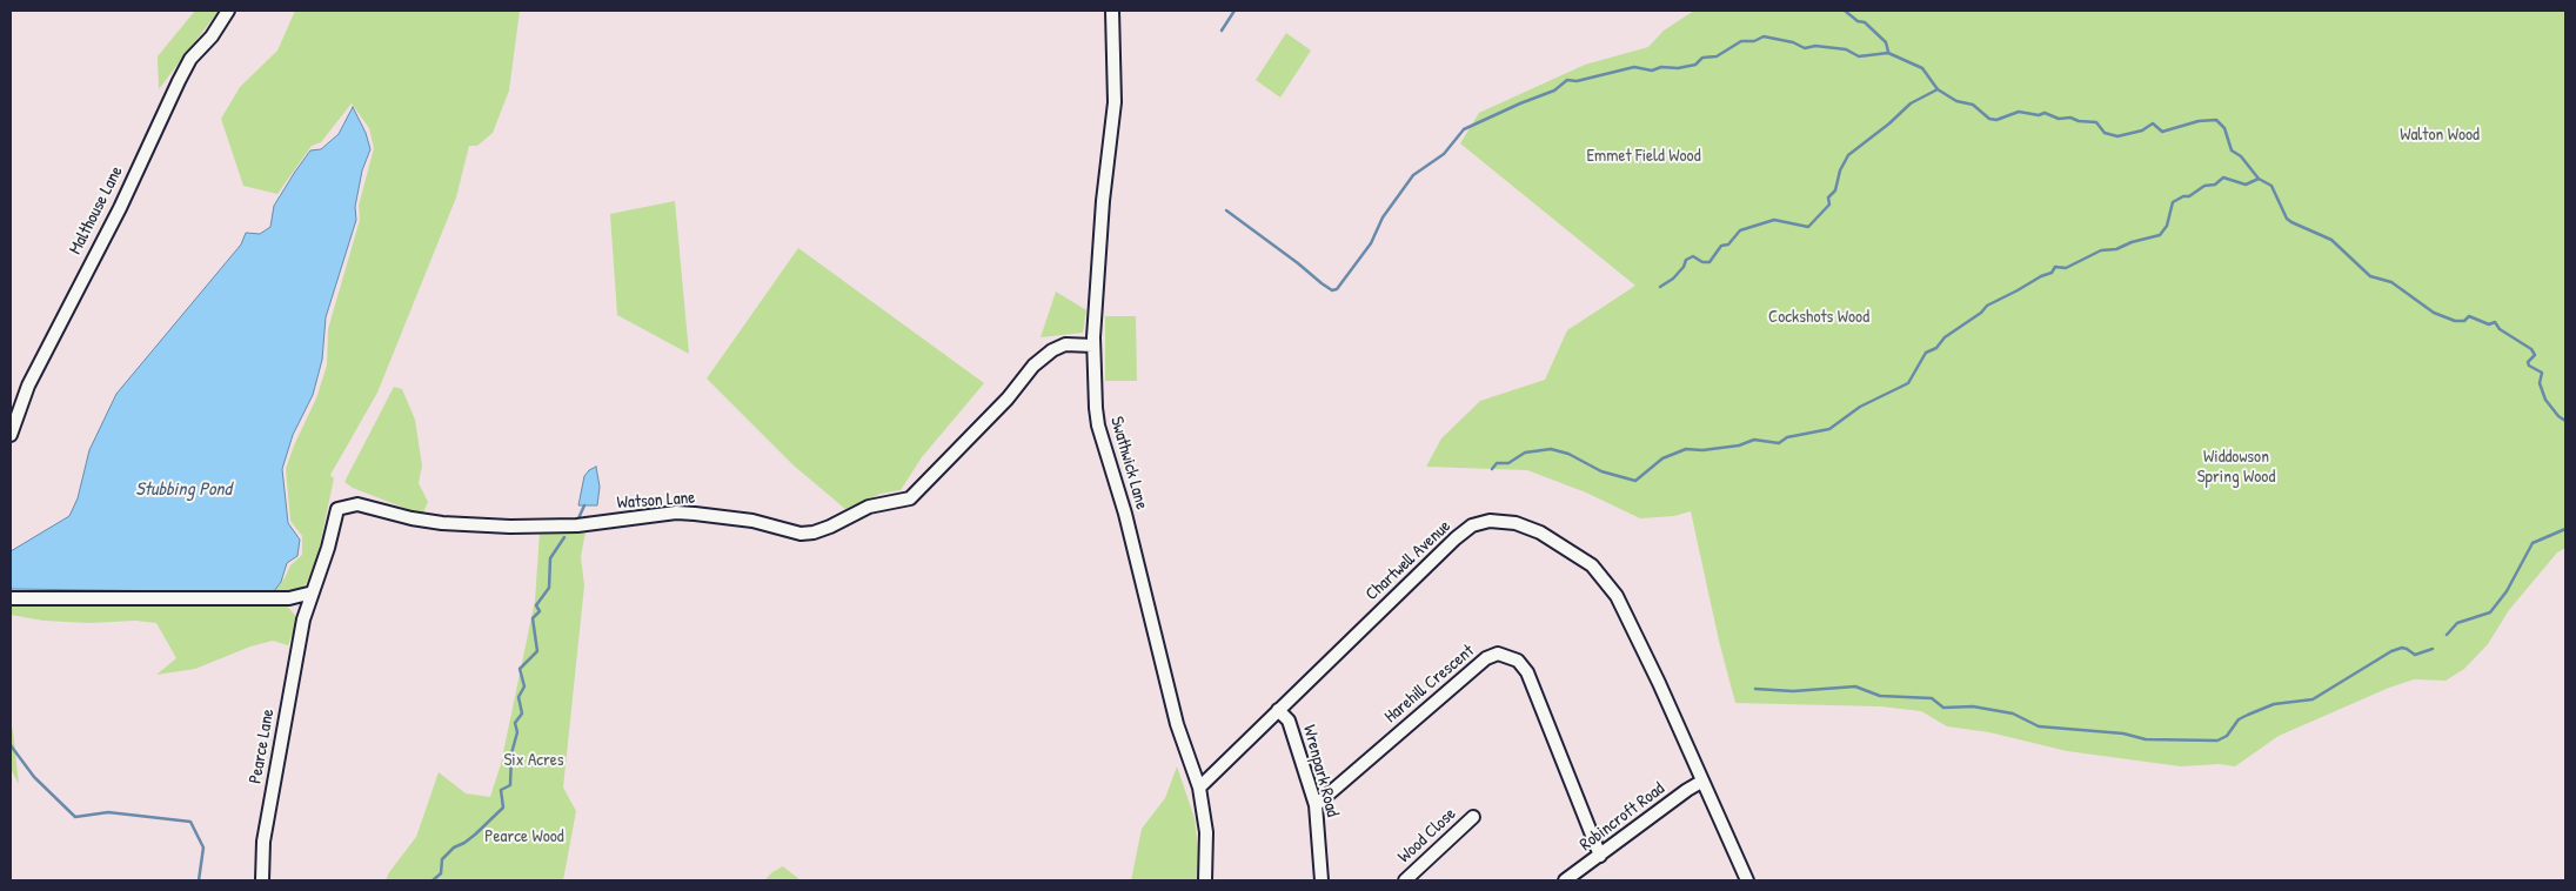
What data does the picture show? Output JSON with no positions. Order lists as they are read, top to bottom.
{
  "streets": {
    "street": [
      "Malthouse Lane",
      "Swathwick Lane",
      "Watson Lane",
      "Chartwell Avenue",
      "Harehill Crescent",
      "Pearce Lane",
      "Wrenpark Road",
      "Robincroft Road",
      "Wood Close"
    ]
  },
  "crossings": [
    ["Swathwick Lane", "Watson Lane"],
    ["Swathwick Lane", "Chartwell Avenue"],
    ["Watson Lane", "Pearce Lane"],
    ["Chartwell Avenue", "Wrenpark Road"],
    ["Chartwell Avenue", "Robincroft Road"],
    ["Harehill Crescent", "Wrenpark Road"],
    ["Harehill Crescent", "Robincroft Road"]
  ],
  "water": ["Stubbing Pond"],
  "parks": [
    "Walton Wood",
    "Emmet Field Wood",
    "Cockshots Wood",
    "Widdowson Spring Wood",
    "Six Acres",
    "Pearce Wood"
  ]
}
